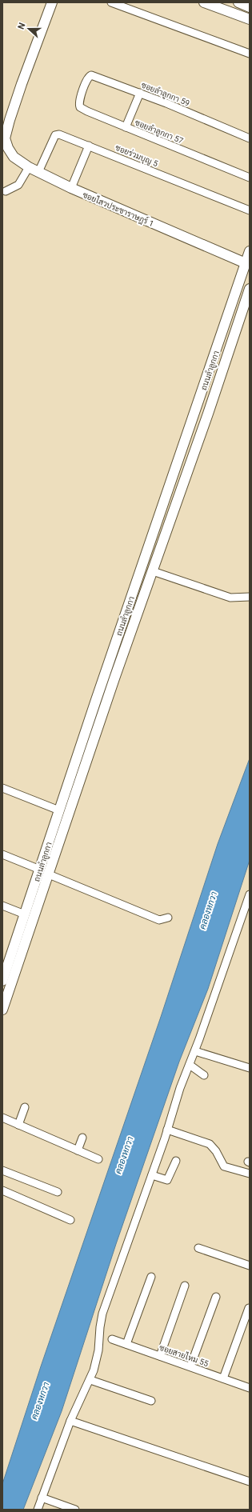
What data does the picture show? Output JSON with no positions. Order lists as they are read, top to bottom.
{
  "streets": {
    "main road": ["ซอยไสวประชาราษฎร์ 1", "ถนนลำลูกกา"],
    "street": [
      "ซอยลำลูกกา 59",
      "ซอยลำลูกกา 57",
      "ซอยร่วมบุญ 5",
      "ซอยสายไหม 55"
    ]
  },
  "crossings": [
    ["ซอยลำลูกกา 59", "ซอยลำลูกกา 57"],
    ["ซอยร่วมบุญ 5", "ซอยไสวประชาราษฎร์ 1"],
    ["ซอยไสวประชาราษฎร์ 1", "ถนนลำลูกกา"]
  ],
  "water": ["คลองหกวา"],
  "north": "left"
}
